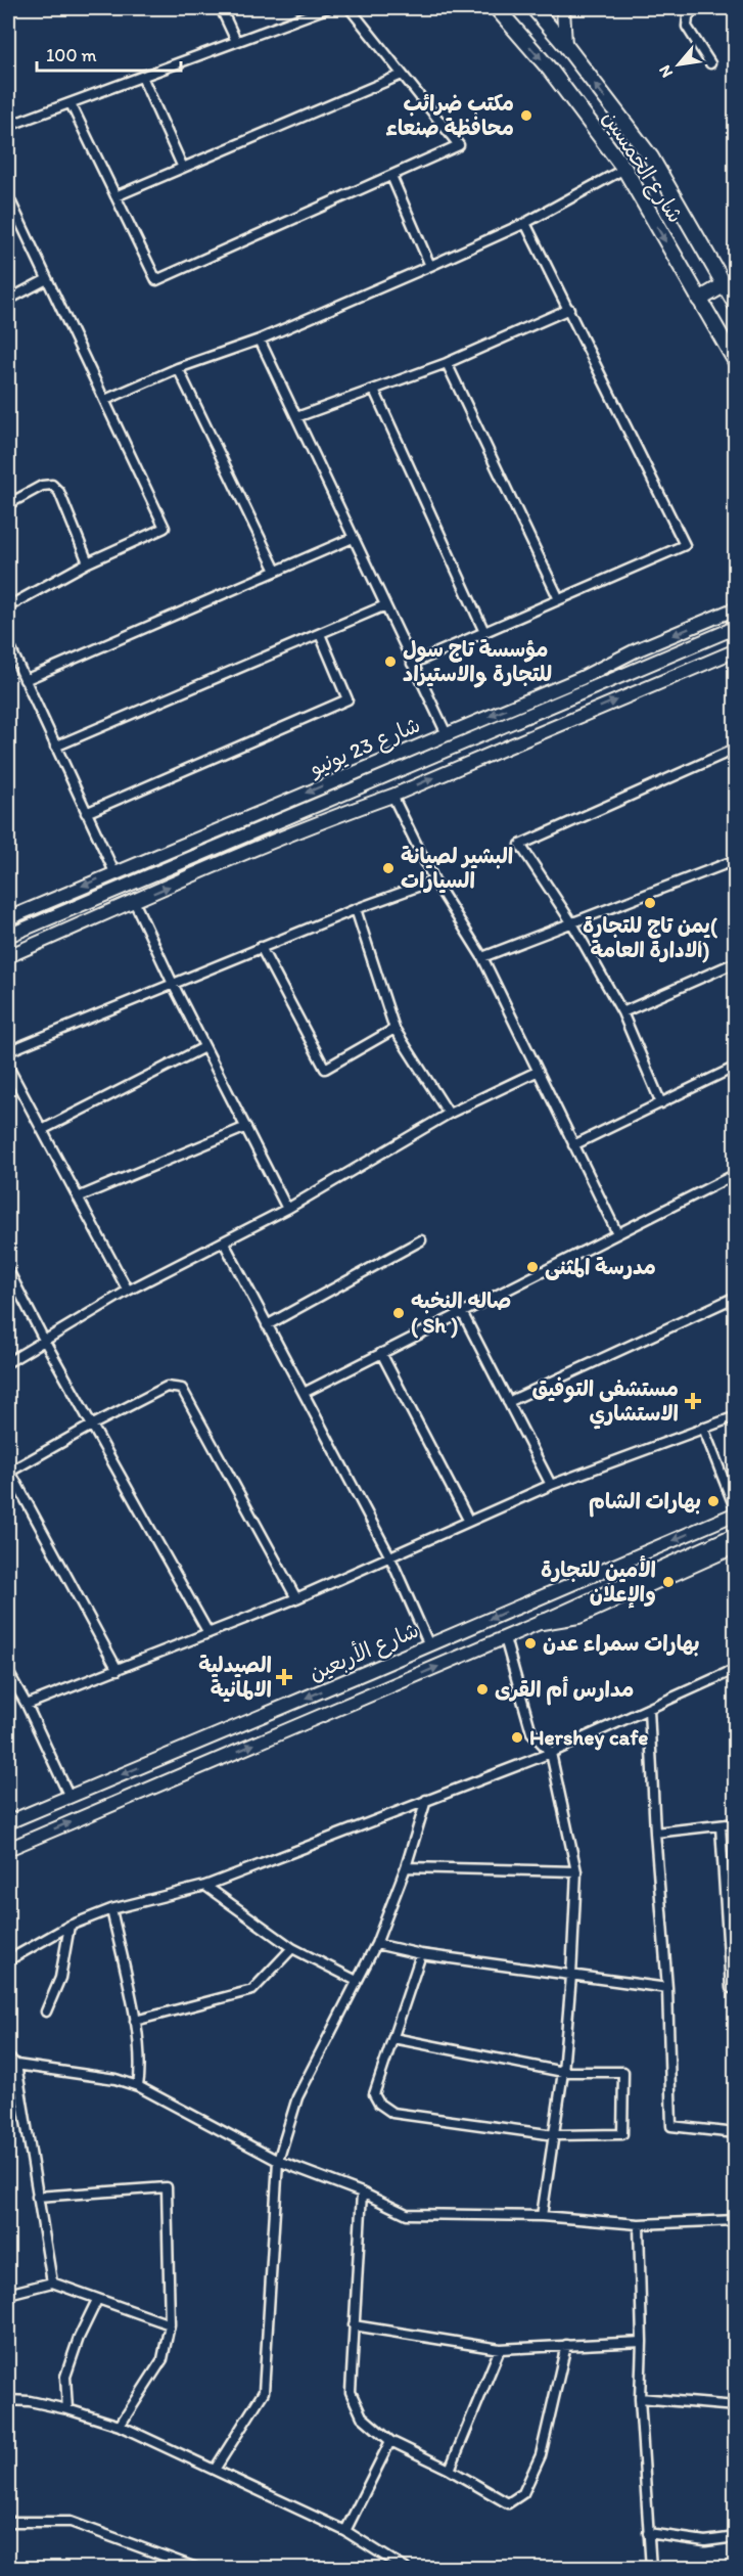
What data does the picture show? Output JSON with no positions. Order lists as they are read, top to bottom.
{
  "streets": {
    "main road": ["شارع الخمسين"],
    "street": ["شارع 23 يونيو", "شارع الأربعين"]
  },
  "places": {
    "other": [
      "مكتب ضرائب محافظة صنعاء",
      "مؤسسة تاج سول للتجارة والاستيراد",
      "البشير لصيانة السيارات",
      "يمن تاج للتجارة( الادارة العامة)",
      "مدرسة المثنى",
      "صاله النخبه ( Sh )",
      "بهارات الشام",
      "الأمين للتجارة والإعلان",
      "بهارات سمراء عدن",
      "مدارس أم القرى",
      "Hershey cafe"
    ],
    "health": ["مستشفى التوفيق الاستشاري", "الصيدلية الالمانية"]
  },
  "scale_bar": "100 m",
  "north": "bottom left"
}
